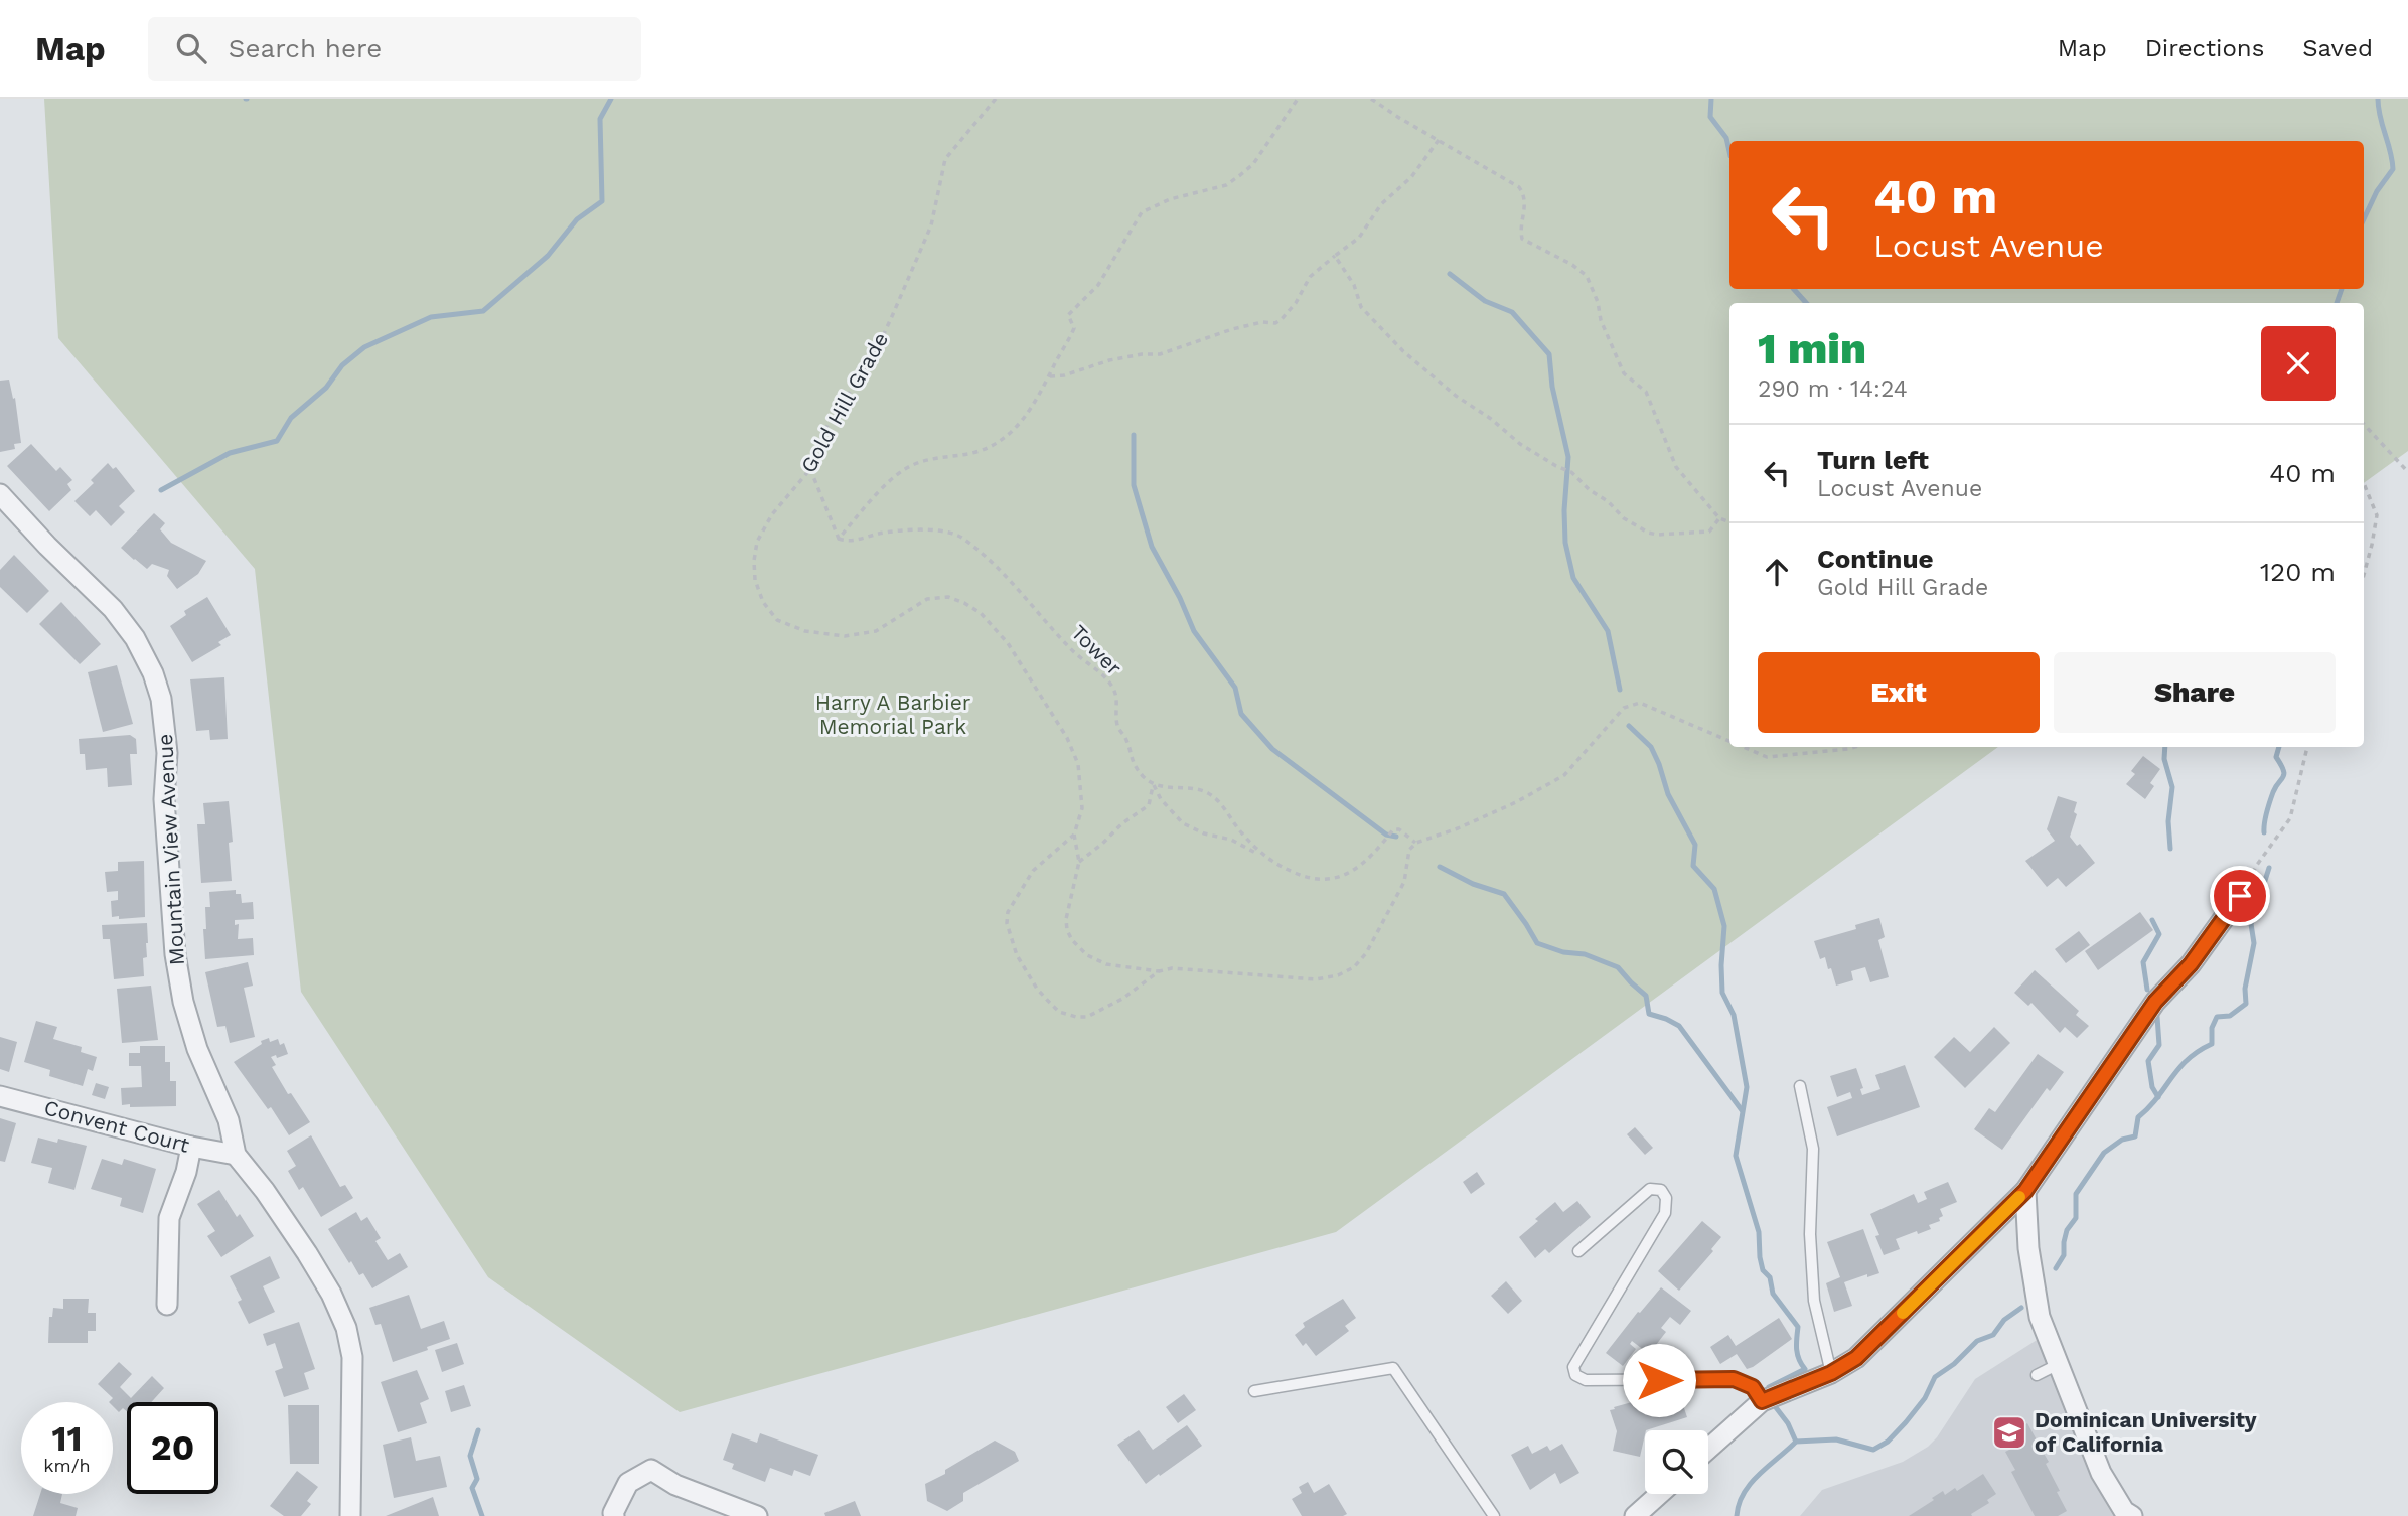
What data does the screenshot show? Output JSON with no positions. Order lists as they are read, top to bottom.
{
  "streets": {
    "street": ["Mountain View Avenue", "Convent Court"],
    "path": ["Gold Hill Grade", "Tower"]
  },
  "crossings": [
    ["Mountain View Avenue", "Convent Court"]
  ],
  "parks": ["Harry A Barbier Memorial Park"],
  "places": {
    "school or university": ["Dominican University of California"]
  },
  "page": {
    "header": "Map",
    "search": "Search here",
    "nav": ["Map", "Directions", "Saved"],
    "turn": ["40 m", "Locust Avenue"],
    "heading": ["1 min", "290 m · 14:24"],
    "list": [
      {
        "name": "Turn left",
        "note": "Locust Avenue",
        "value": "40 m"
      },
      {
        "name": "Continue",
        "note": "Gold Hill Grade",
        "value": "120 m"
      }
    ],
    "buttons": ["Exit", "Share"],
    "speed": "11 km/h",
    "limit": "20"
  }
}
